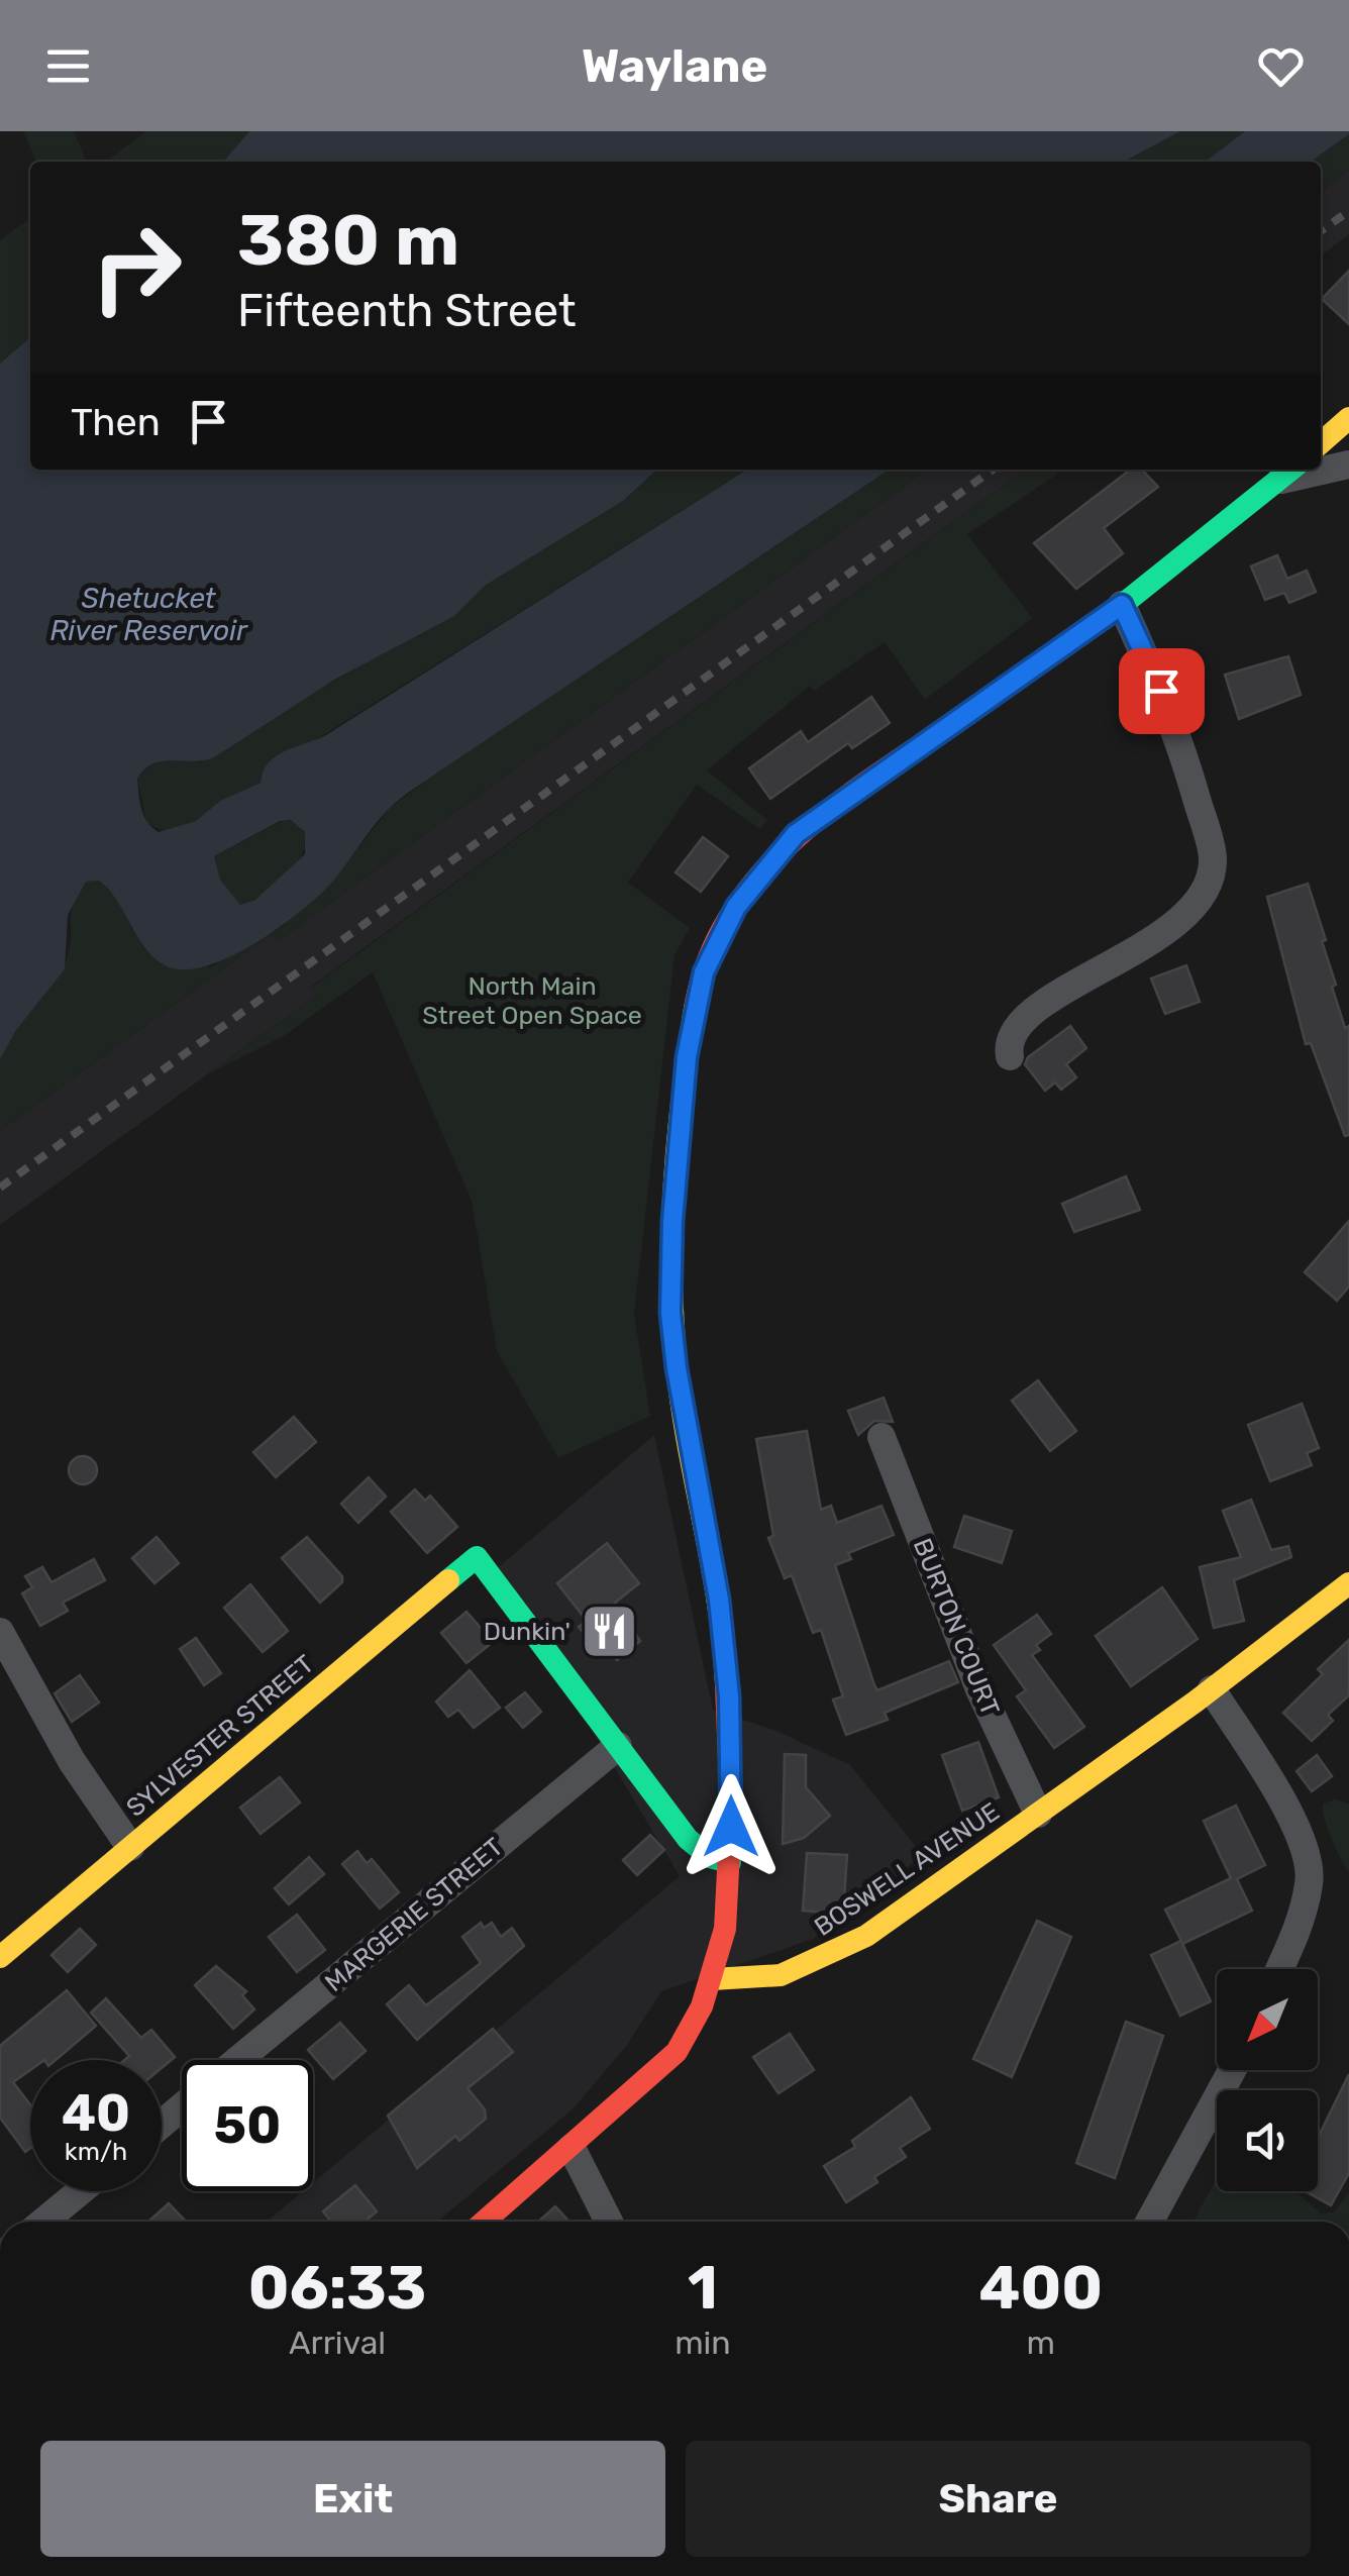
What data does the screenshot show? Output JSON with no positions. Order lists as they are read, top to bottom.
{
  "streets": {
    "main road": ["SYLVESTER STREET", "BOSWELL AVENUE"],
    "street": ["BURTON COURT", "MARGERIE STREET"]
  },
  "crossings": [
    ["BURTON COURT", "BOSWELL AVENUE"],
    ["SYLVESTER STREET", "MARGERIE STREET"]
  ],
  "water": ["Shetucket River Reservoir"],
  "parks": ["North Main Street Open Space"],
  "places": {
    "restaurant": ["Dunkin'"]
  },
  "north": "bottom left",
  "page": {
    "header": "Waylane",
    "turn": ["380 m", "Fifteenth Street"],
    "then": "Then",
    "speed": "40 km/h",
    "limit": "50",
    "eta": [
      "06:33",
      "Arrival",
      "1",
      "min",
      "400",
      "m"
    ],
    "buttons": ["Exit", "Share"]
  }
}
